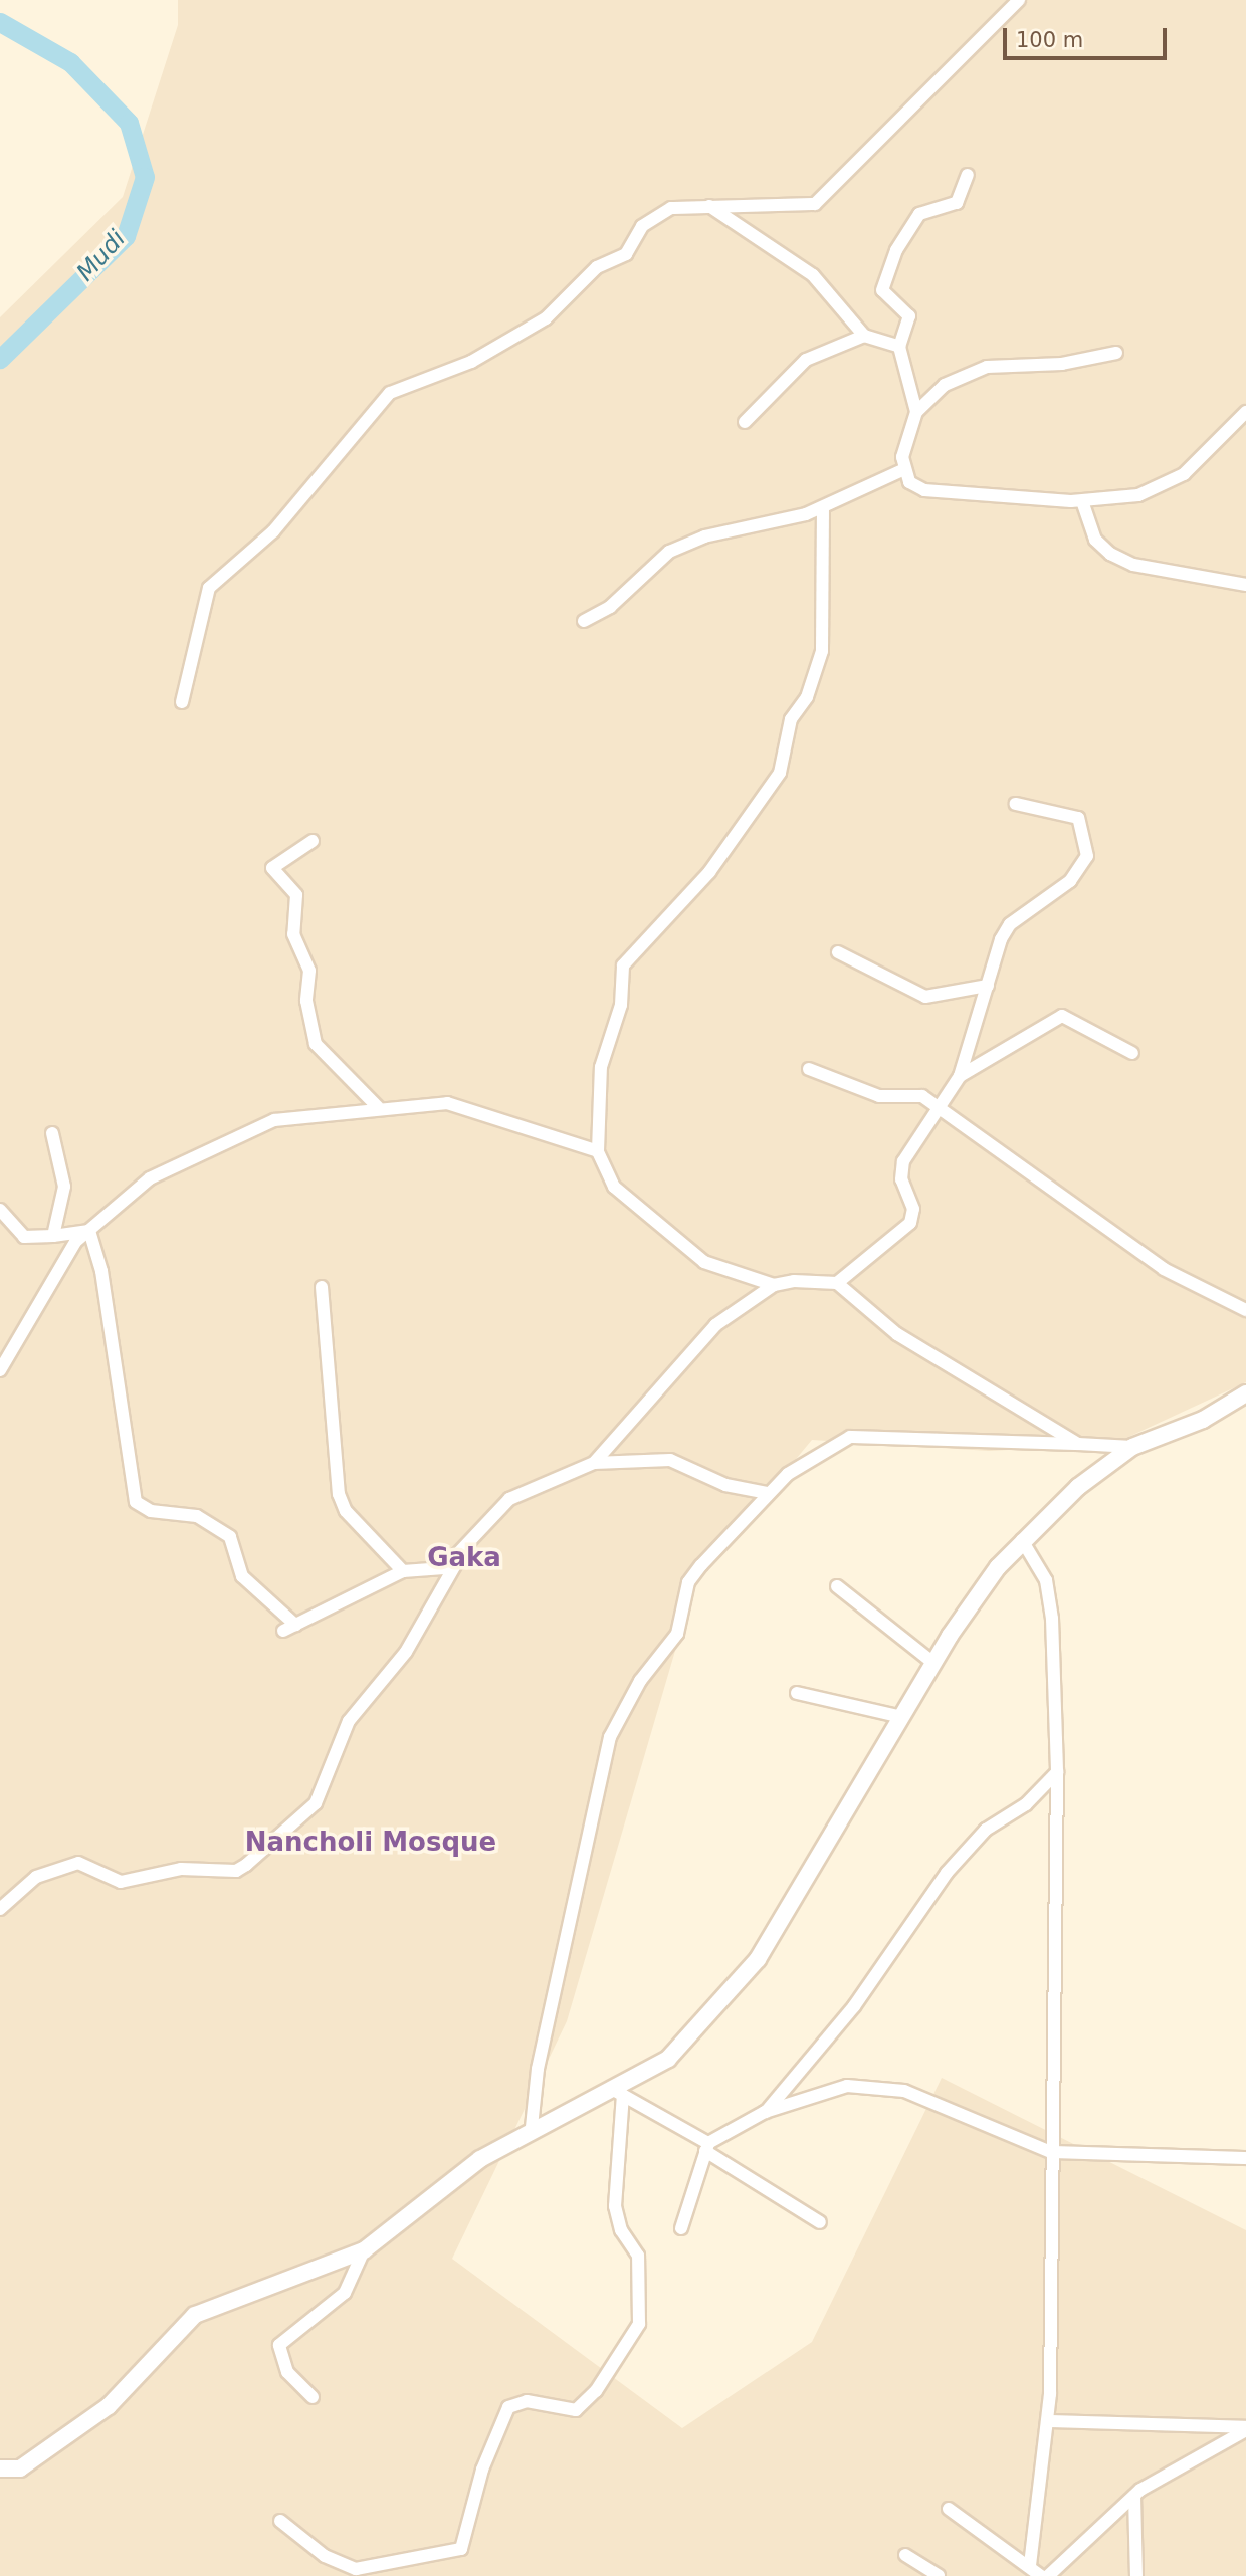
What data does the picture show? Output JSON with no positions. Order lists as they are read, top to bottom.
{
  "districts": ["Gaka", "Nancholi Mosque"],
  "water": ["Mudi"],
  "scale_bar": "100 m"
}
